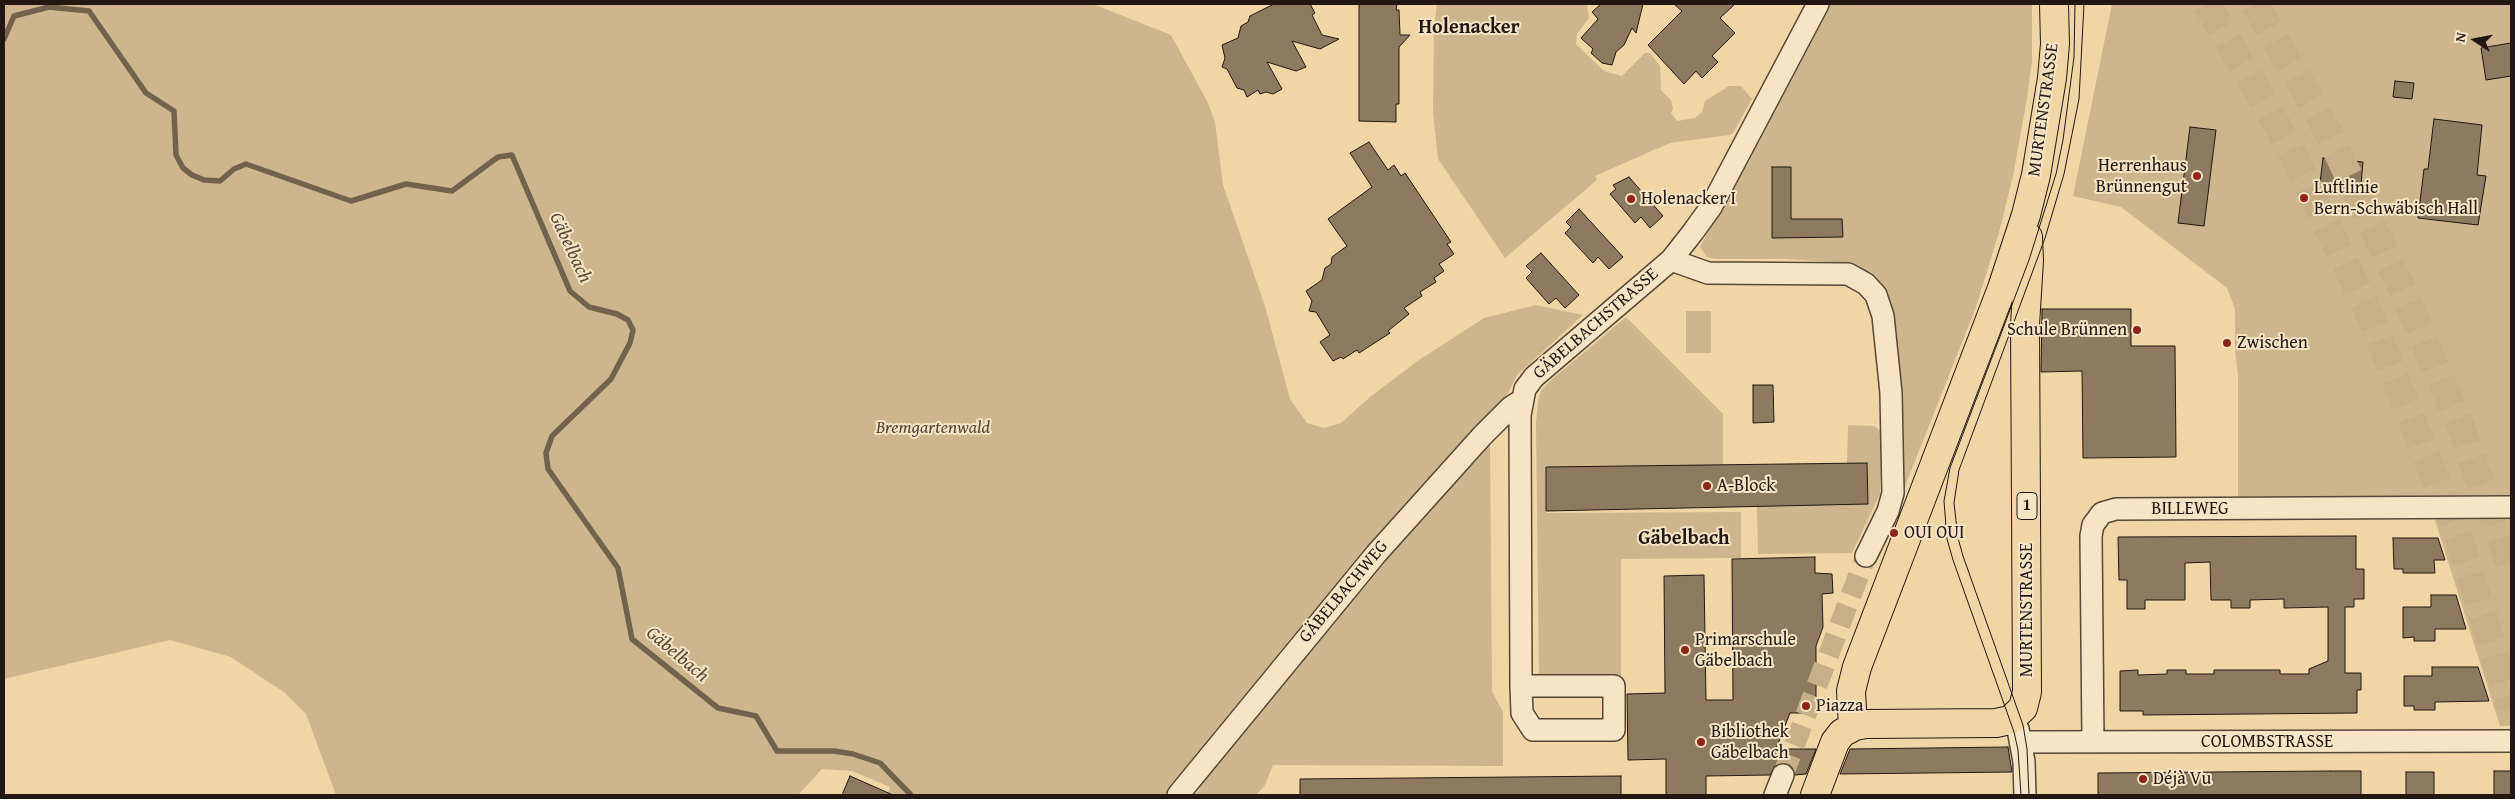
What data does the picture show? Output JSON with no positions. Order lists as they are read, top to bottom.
{
  "streets": {
    "main road": ["MURTENSTRASSE", "1"],
    "street": [
      "GÄBELBACHSTRASSE",
      "BILLEWEG",
      "GÄBELBACHWEG",
      "COLOMBSTRASSE"
    ]
  },
  "crossings": [
    ["GÄBELBACHSTRASSE", "GÄBELBACHWEG"],
    ["BILLEWEG", "COLOMBSTRASSE"]
  ],
  "districts": ["Holenacker", "Gäbelbach"],
  "water": ["Gäbelbach"],
  "parks": ["Bremgartenwald"],
  "places": [
    "Herrenhaus Brünnengut",
    "Luftlinie Bern-Schwäbisch Hall",
    "Holenacker I",
    "Schule Brünnen",
    "Zwischen",
    "A-Block",
    "OUI OUI",
    "Primarschule Gäbelbach",
    "Piazza",
    "Bibliothek Gäbelbach",
    "Déjà Vu"
  ],
  "north": "left"
}
